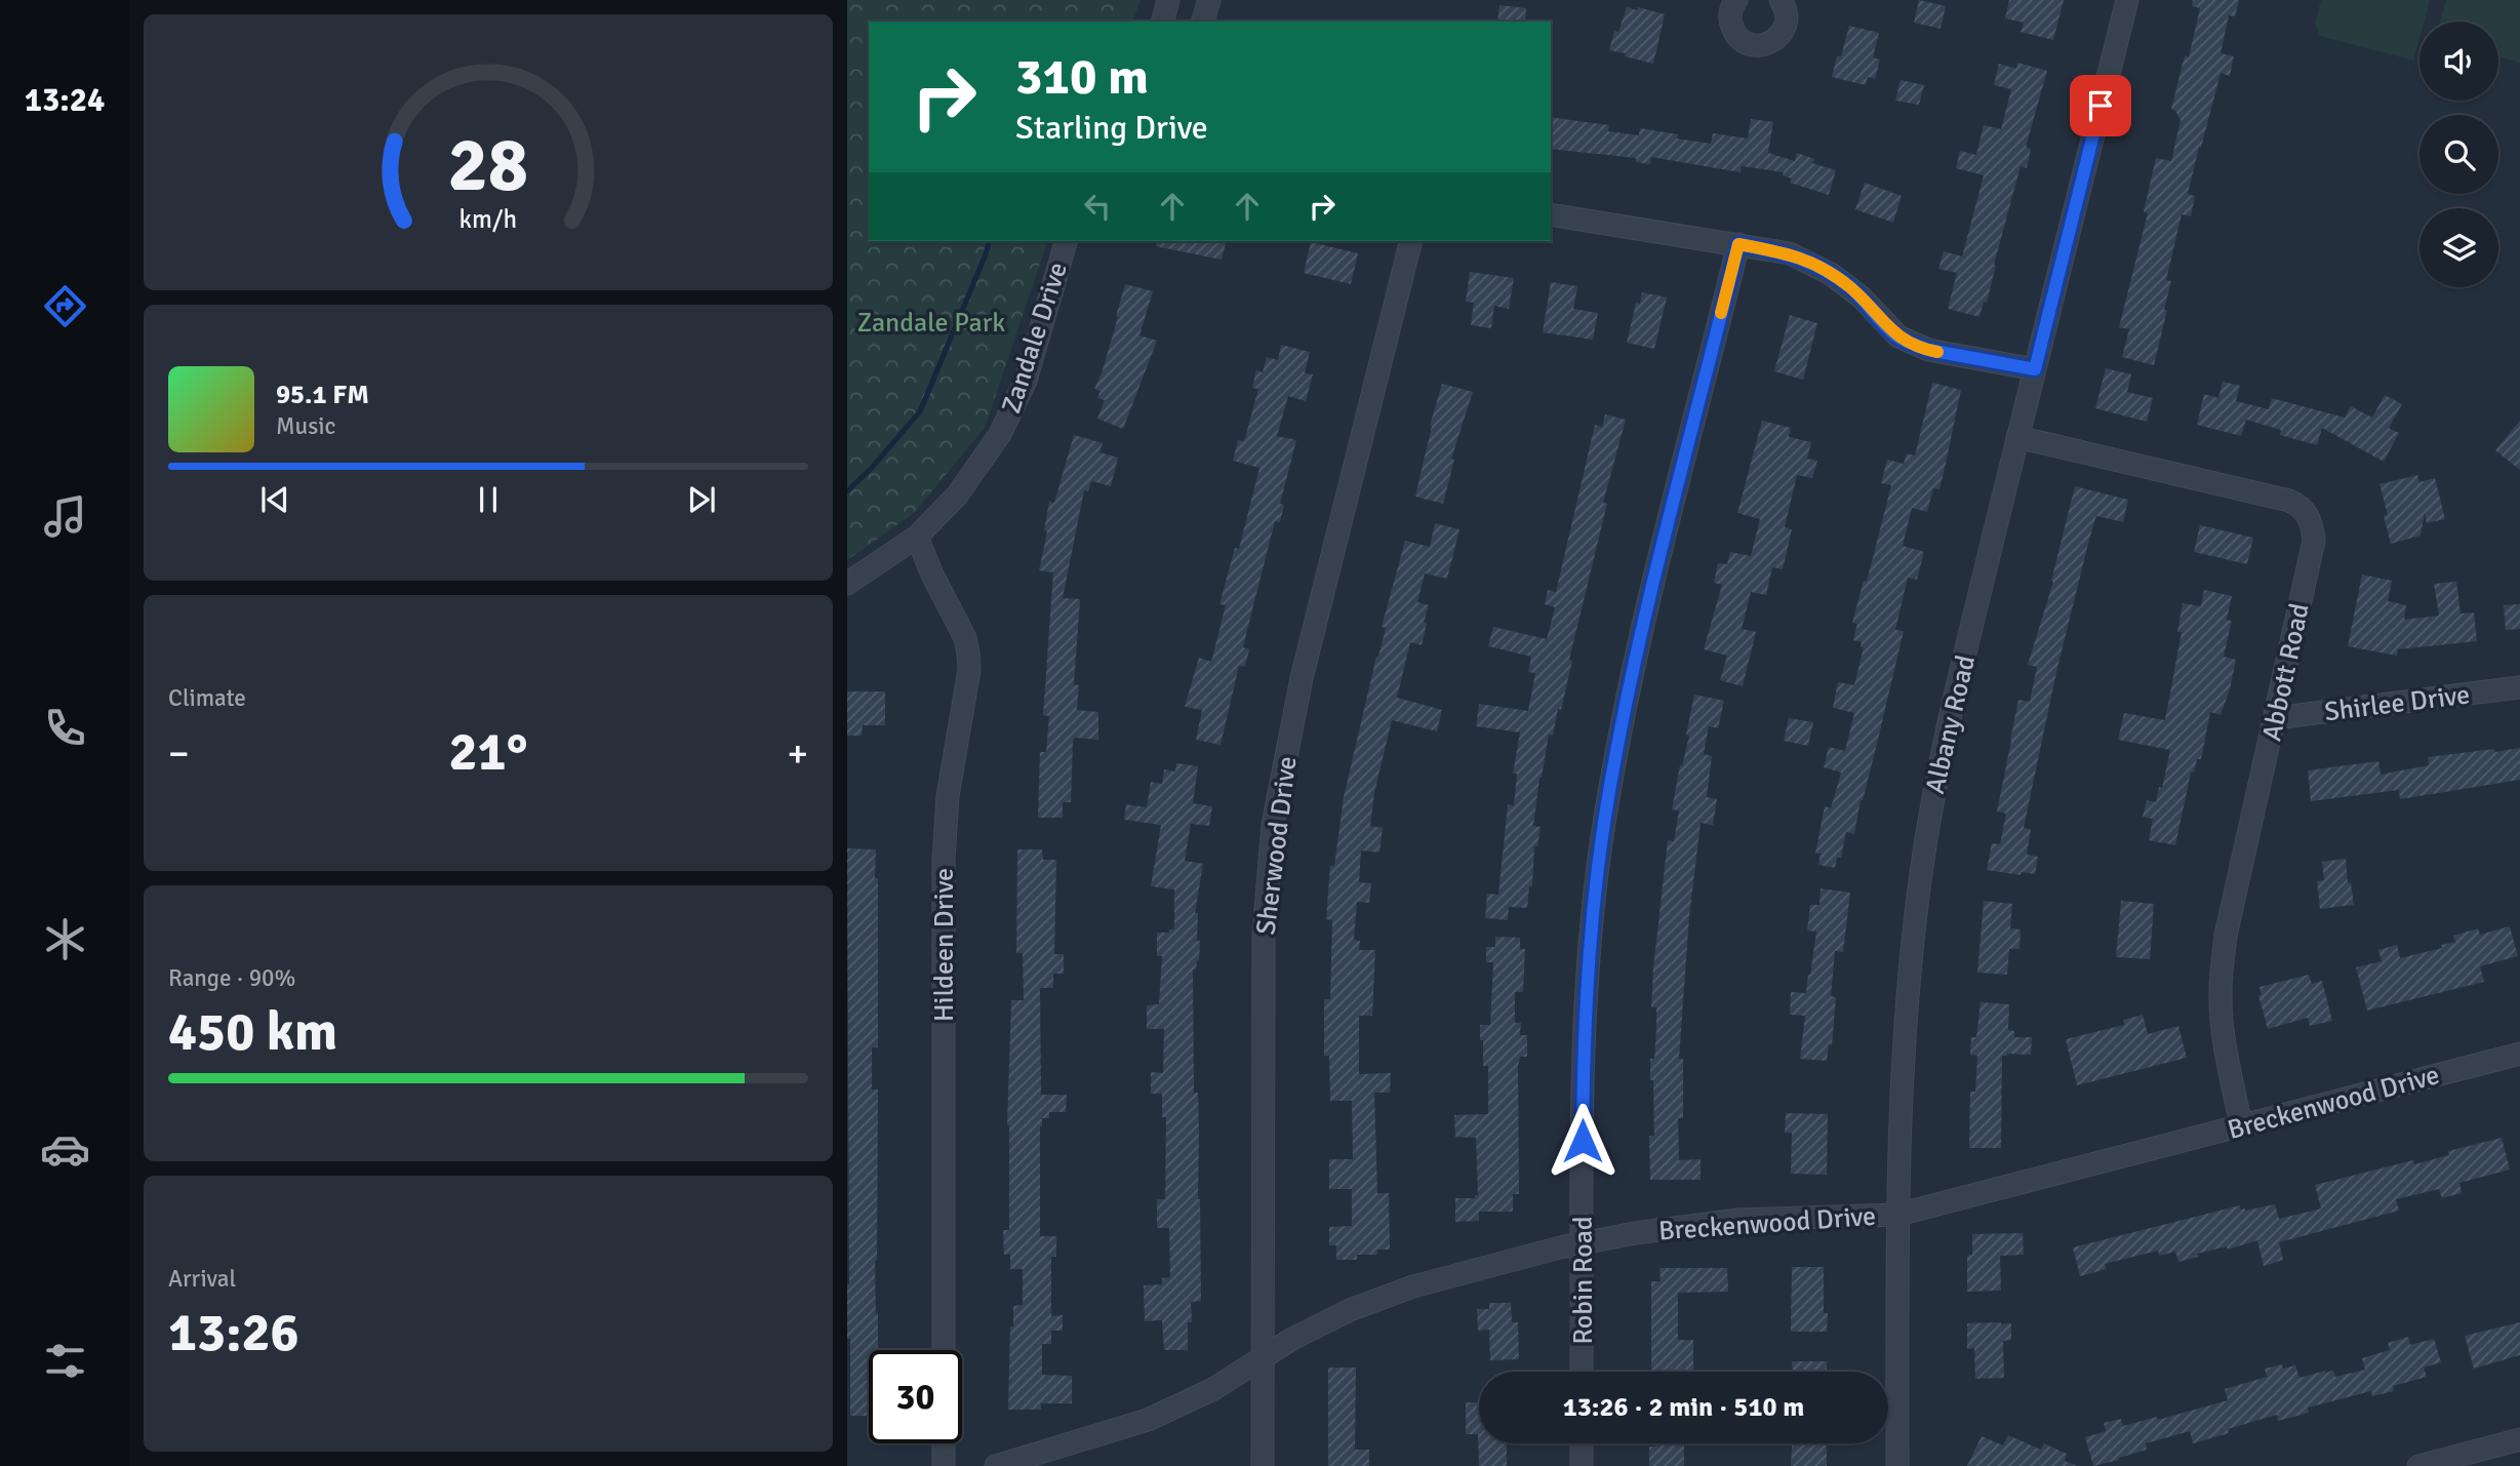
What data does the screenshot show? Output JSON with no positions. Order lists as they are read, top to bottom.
{
  "streets": {
    "street": [
      "Zandale Drive",
      "Abbott Road",
      "Shirlee Drive",
      "Albany Road",
      "Sherwood Drive",
      "Hildeen Drive",
      "Breckenwood Drive",
      "Robin Road"
    ]
  },
  "crossings": [
    ["Zandale Drive", "Hildeen Drive"],
    ["Abbott Road", "Shirlee Drive"],
    ["Abbott Road", "Albany Road"],
    ["Abbott Road", "Breckenwood Drive"],
    ["Albany Road", "Breckenwood Drive"],
    ["Sherwood Drive", "Breckenwood Drive"],
    ["Breckenwood Drive", "Robin Road"]
  ],
  "parks": ["Zandale Park"],
  "page": {
    "tabs": "13:24",
    "turn": ["310 m", "Starling Drive"],
    "song": ["95.1 FM", "Music"],
    "tile": [
      "Climate",
      ["Range · 90%", "450 km"],
      ["Arrival", "13:26"]
    ],
    "heat": ["−", "21°", "+"],
    "limit": "30",
    "trip": "13:26 · 2 min · 510 m",
    "gauge": ["28", "km/h"]
  }
}
